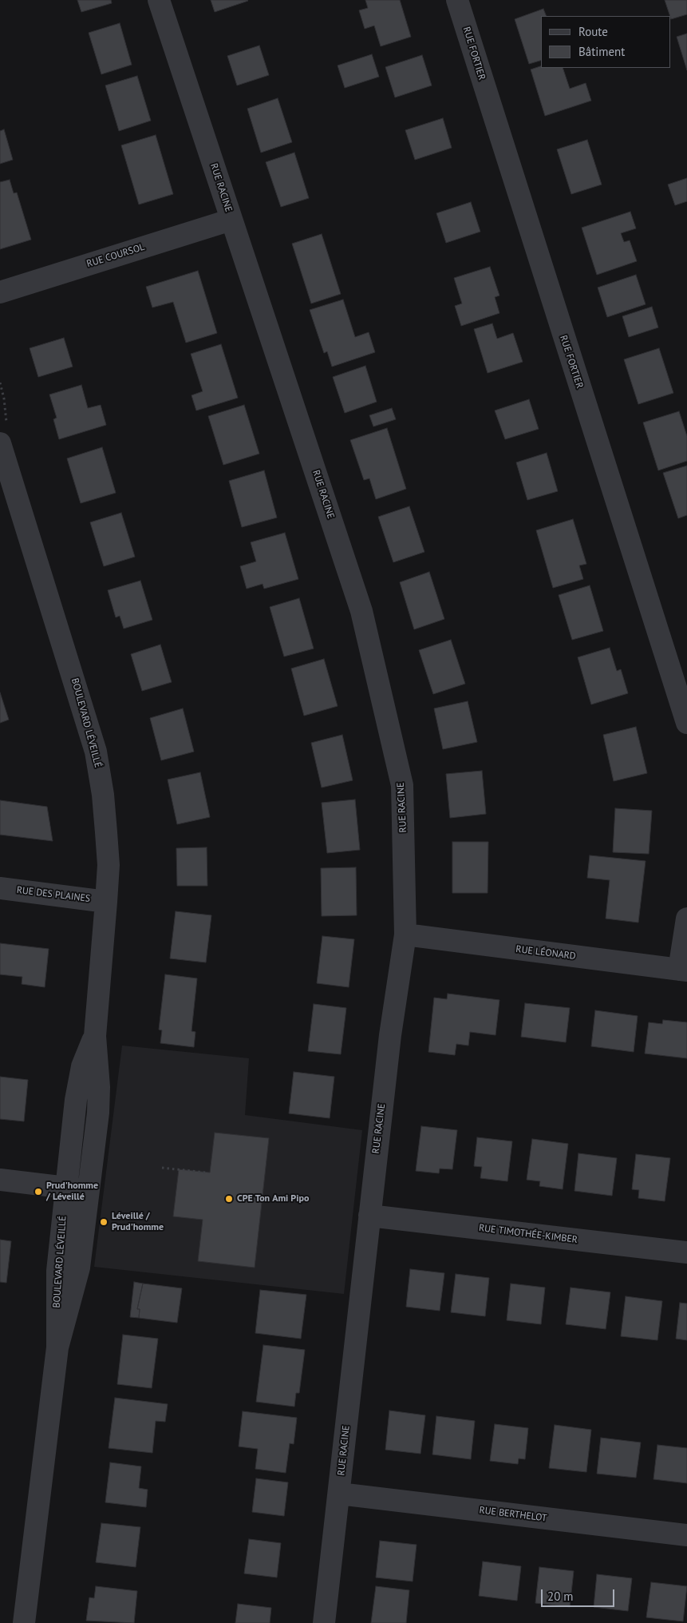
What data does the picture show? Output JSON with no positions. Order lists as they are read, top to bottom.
{
  "streets": {
    "street": [
      "RUE FORTIER",
      "RUE RACINE",
      "RUE COURSOL",
      "BOULEVARD LÉVEILLÉ",
      "RUE DES PLAINES",
      "RUE LÉONARD",
      "RUE TIMOTHÉE-KIMBER",
      "RUE BERTHELOT"
    ]
  },
  "crossings": [
    ["RUE RACINE", "RUE COURSOL"],
    ["RUE RACINE", "RUE LÉONARD"],
    ["RUE RACINE", "RUE TIMOTHÉE-KIMBER"],
    ["RUE RACINE", "RUE BERTHELOT"],
    ["BOULEVARD LÉVEILLÉ", "RUE DES PLAINES"]
  ],
  "places": ["Prud'homme / Léveillé", "CPE Ton Ami Pipo", "Léveillé / Prud'homme"],
  "legend": ["Route", "Bâtiment"],
  "scale_bar": "20 m"
}
